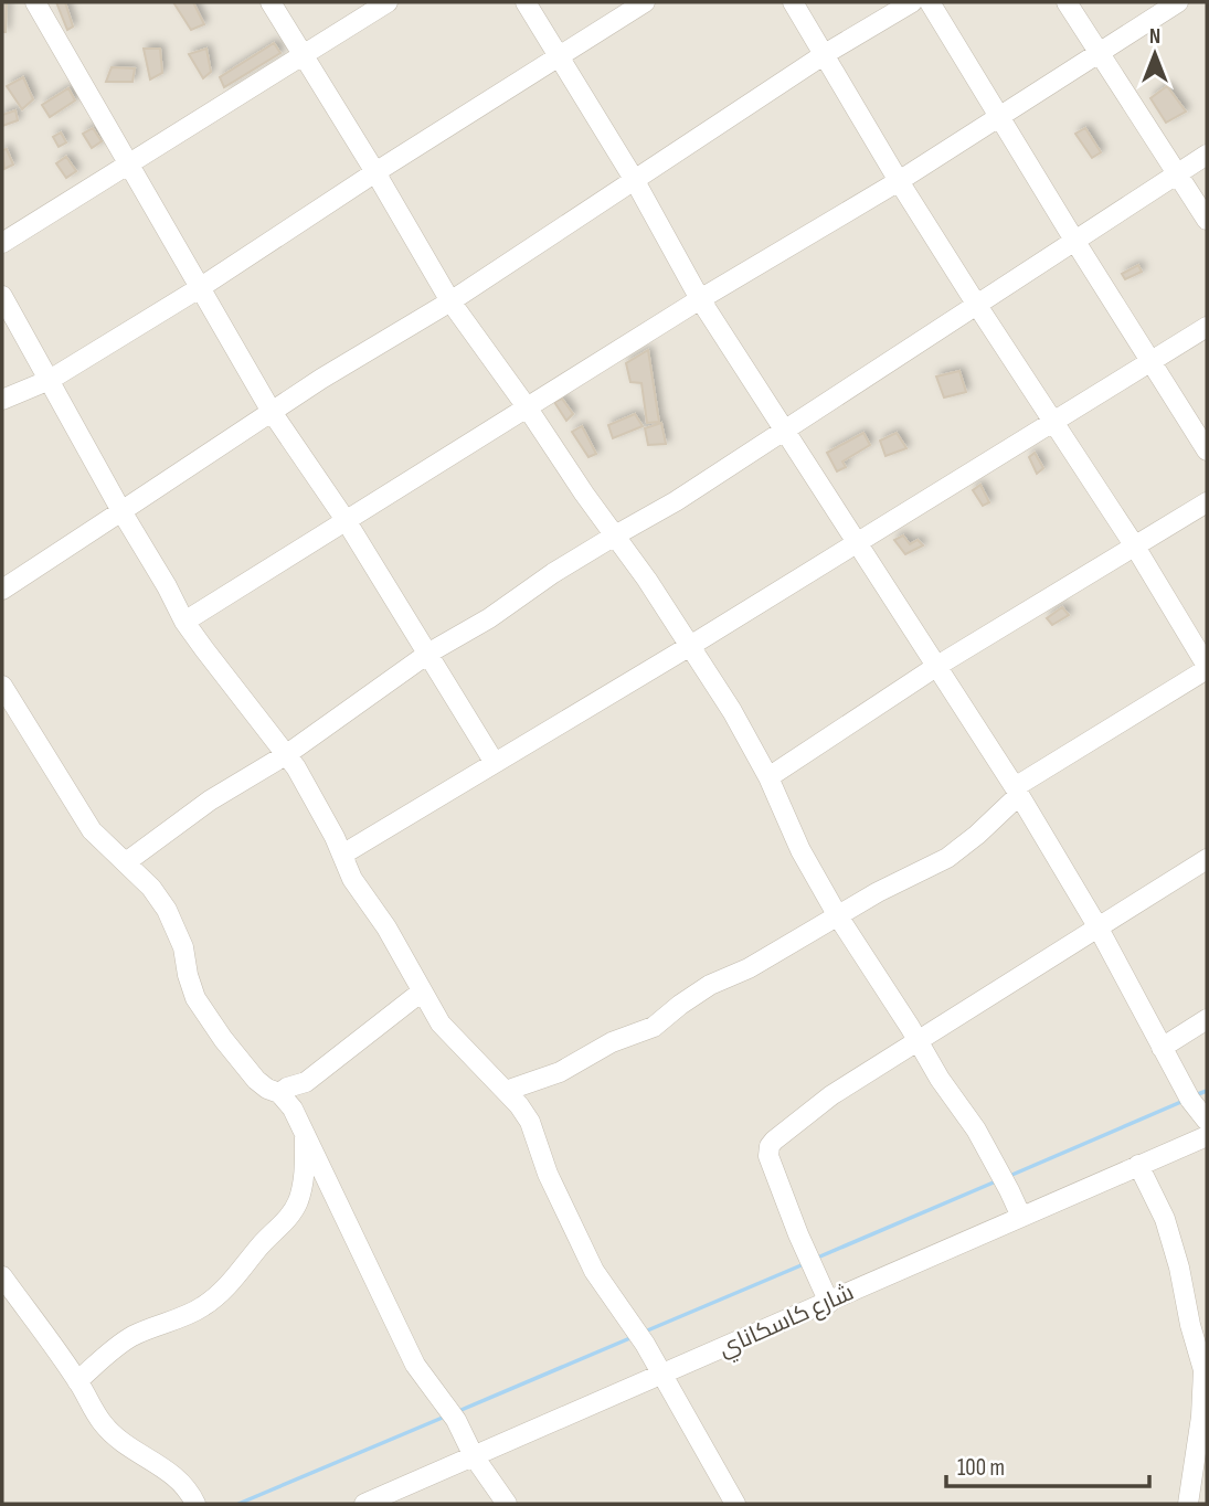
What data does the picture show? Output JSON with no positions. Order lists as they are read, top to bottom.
{
  "streets": {
    "street": ["شارع كاسكاناي"]
  },
  "scale_bar": "100 m",
  "north": "top"
}
